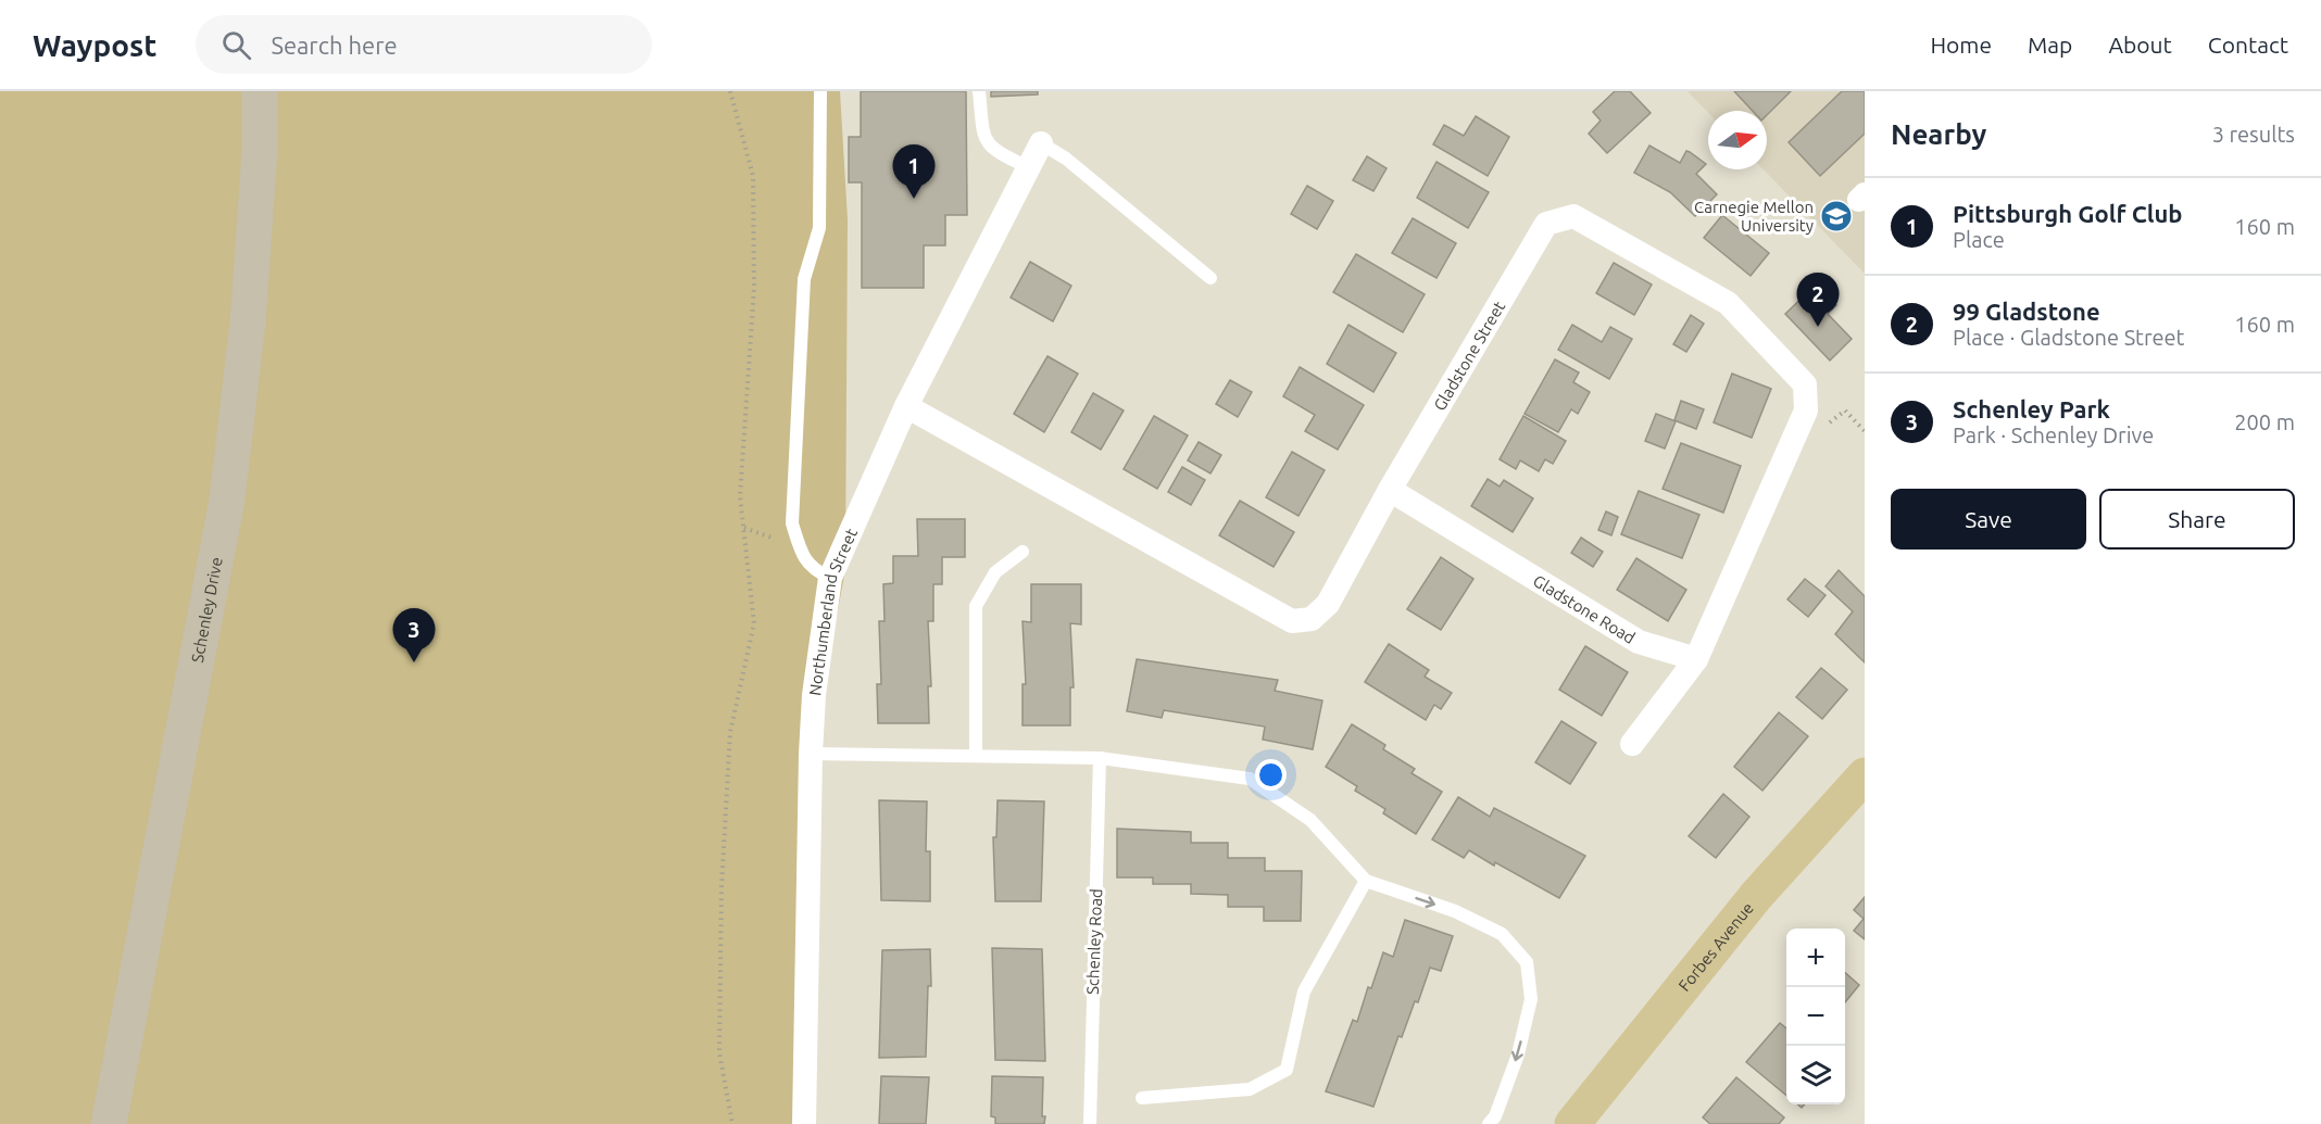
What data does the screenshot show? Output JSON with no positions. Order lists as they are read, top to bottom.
{
  "streets": {
    "main road": ["Forbes Avenue"],
    "street": [
      "Gladstone Street",
      "Gladstone Road",
      "Schenley Drive",
      "Northumberland Street"
    ],
    "lane": ["Schenley Road"]
  },
  "crossings": [
    ["Gladstone Street", "Gladstone Road"],
    ["Gladstone Street", "Northumberland Street"]
  ],
  "places": {
    "school or university": ["Carnegie Mellon University"]
  },
  "north": "right",
  "page": {
    "header": "Waypost",
    "search": "Search here",
    "nav": [
      "Home",
      "Map",
      "About",
      "Contact"
    ],
    "heading": ["Nearby", "3 results"],
    "pins": ["1", "2", "3"],
    "list": [
      {
        "mark": "1",
        "name": "Pittsburgh Golf Club",
        "note": "Place",
        "value": "160 m"
      },
      {
        "mark": "2",
        "name": "99 Gladstone",
        "note": "Place · Gladstone Street",
        "value": "160 m"
      },
      {
        "mark": "3",
        "name": "Schenley Park",
        "note": "Park · Schenley Drive",
        "value": "200 m"
      }
    ],
    "buttons": ["Save", "Share"],
    "map_buttons": ["+", "−"]
  }
}
